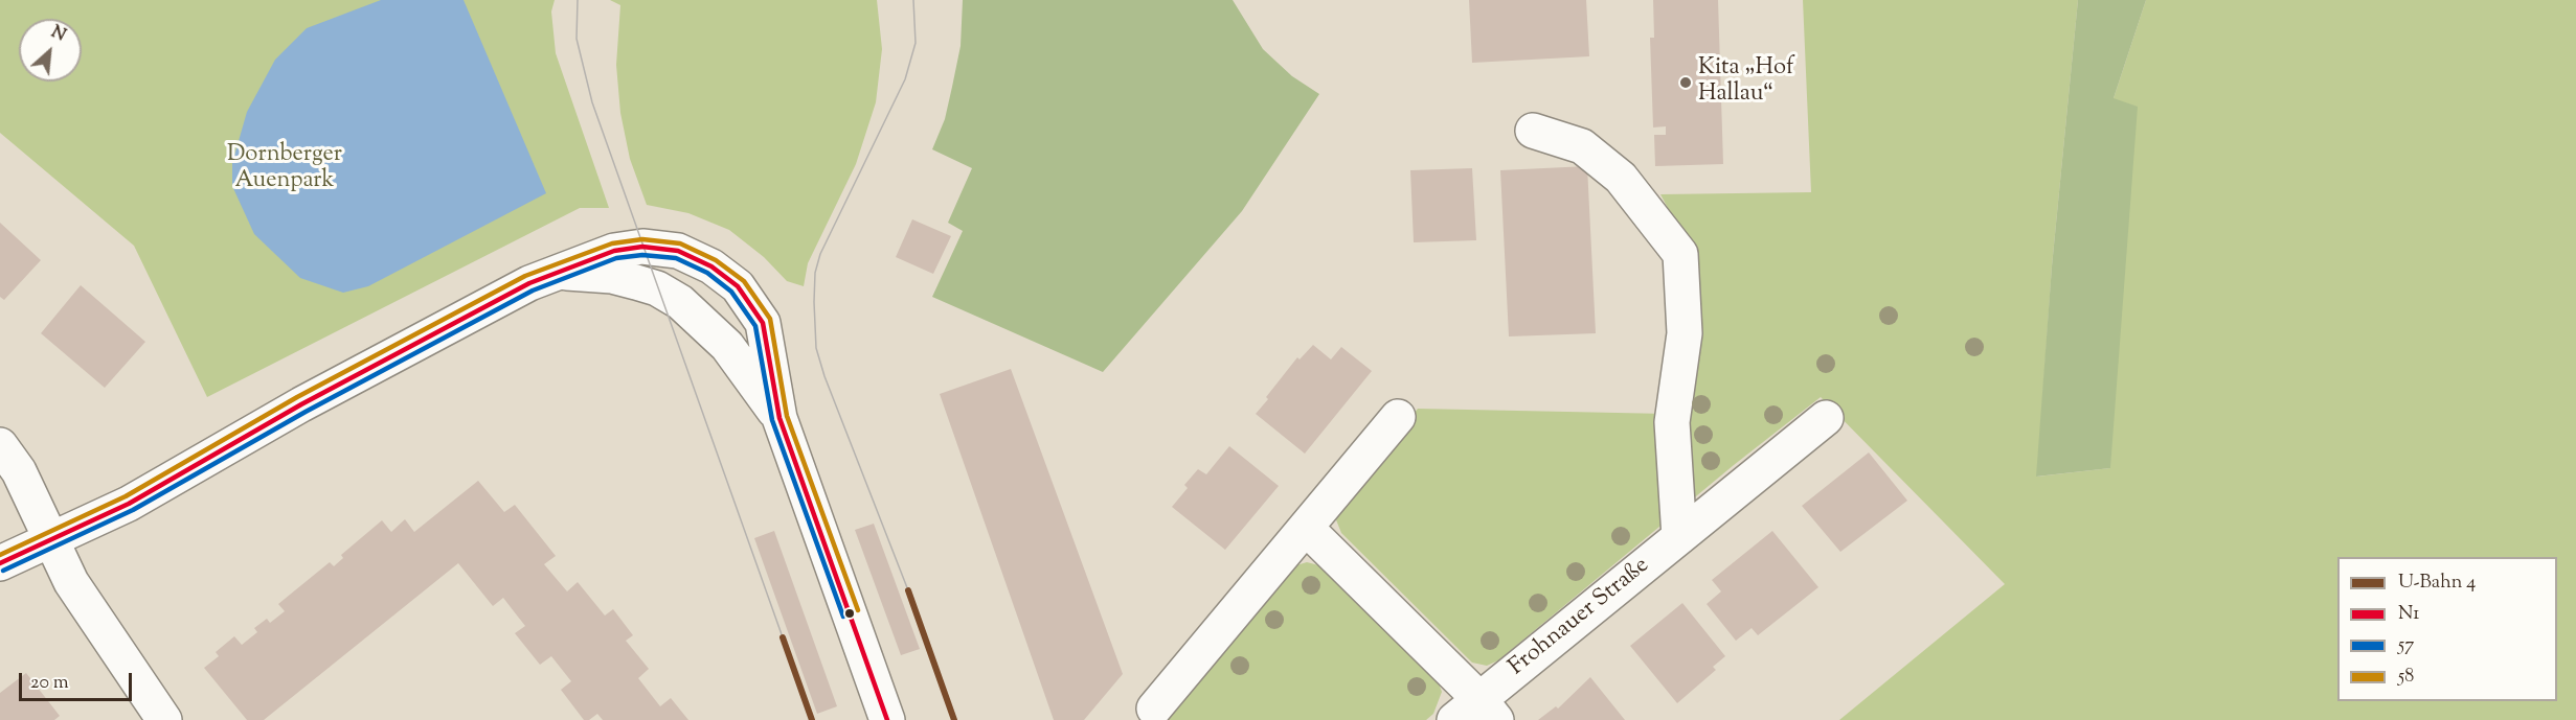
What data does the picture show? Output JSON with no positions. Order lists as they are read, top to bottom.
{
  "streets": {
    "street": ["Frohnauer Straße"]
  },
  "parks": ["Dornberger Auenpark"],
  "places": ["Kita „Hof Hallau“"],
  "lines": [
    "transit line 58",
    "transit line N1",
    "transit line 57",
    "metro line 4"
  ],
  "legend": [
    "U-Bahn 4",
    "N1",
    "57",
    "58"
  ],
  "scale_bar": "20 m",
  "north": "top right"
}
